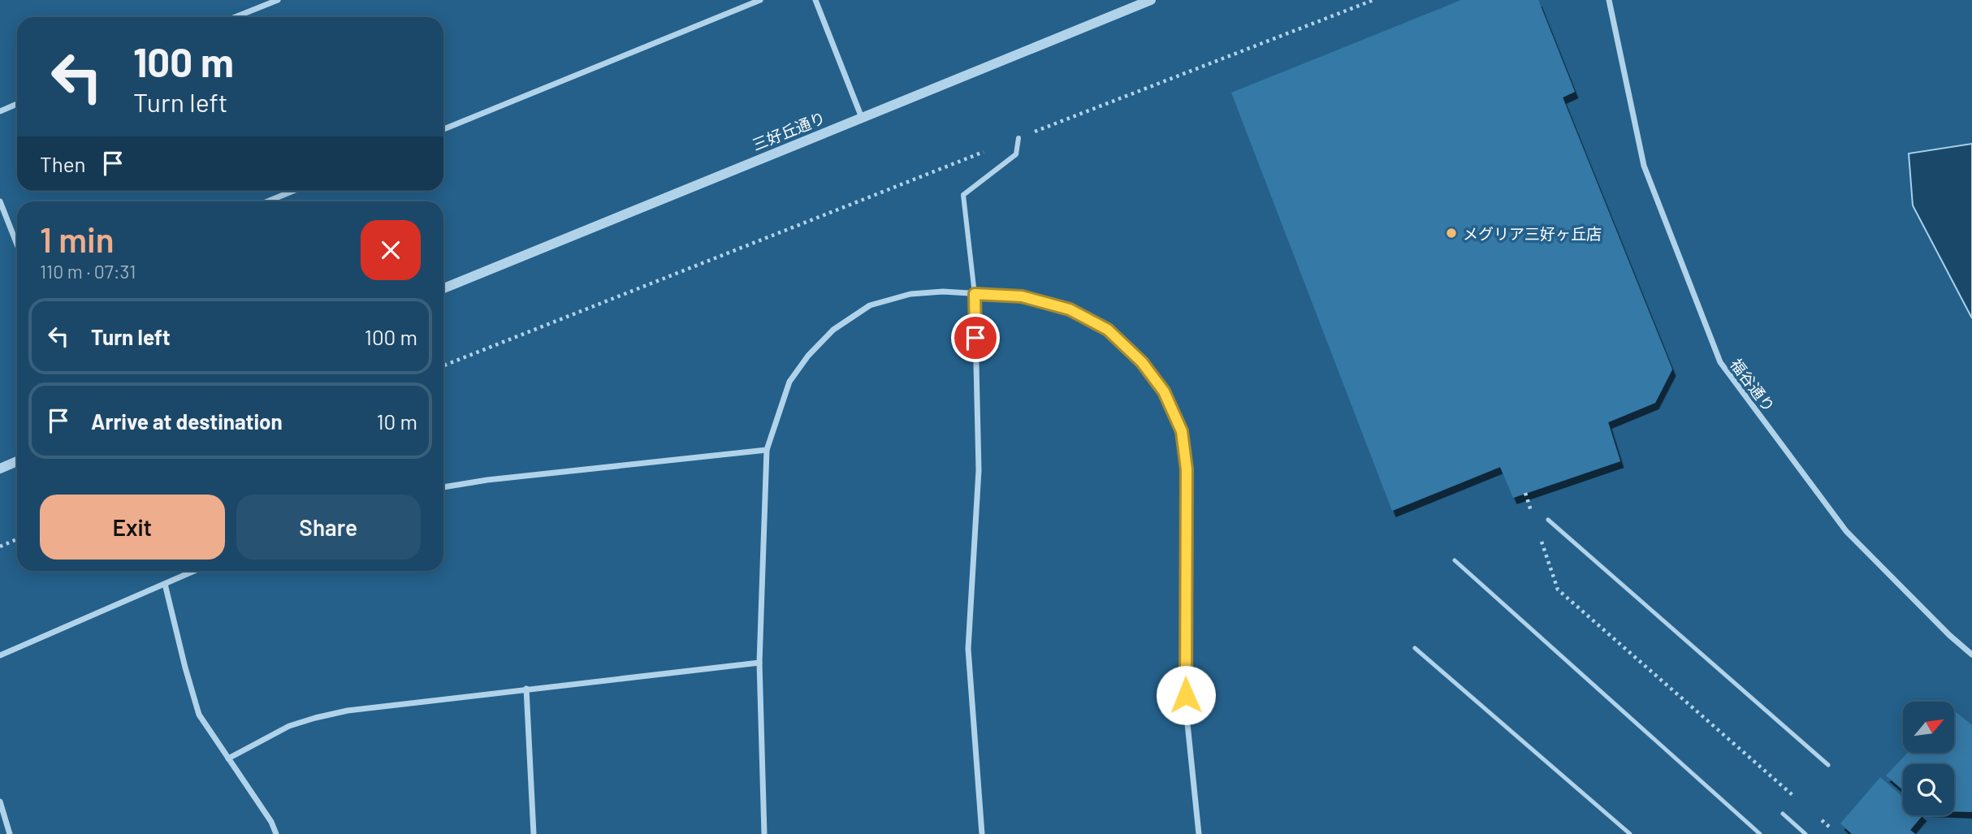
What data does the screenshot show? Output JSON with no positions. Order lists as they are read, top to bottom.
{
  "streets": {
    "street": ["三好丘通り", "福谷通り"]
  },
  "places": ["メグリア三好ヶ丘店"],
  "north": "top right",
  "page": {
    "turn": ["100 m", "Turn left"],
    "then": "Then",
    "heading": ["1 min", "110 m · 07:31"],
    "list": [
      {
        "name": "Turn left",
        "value": "100 m"
      },
      {
        "name": "Arrive at destination",
        "value": "10 m"
      }
    ],
    "buttons": ["Exit", "Share"]
  }
}
